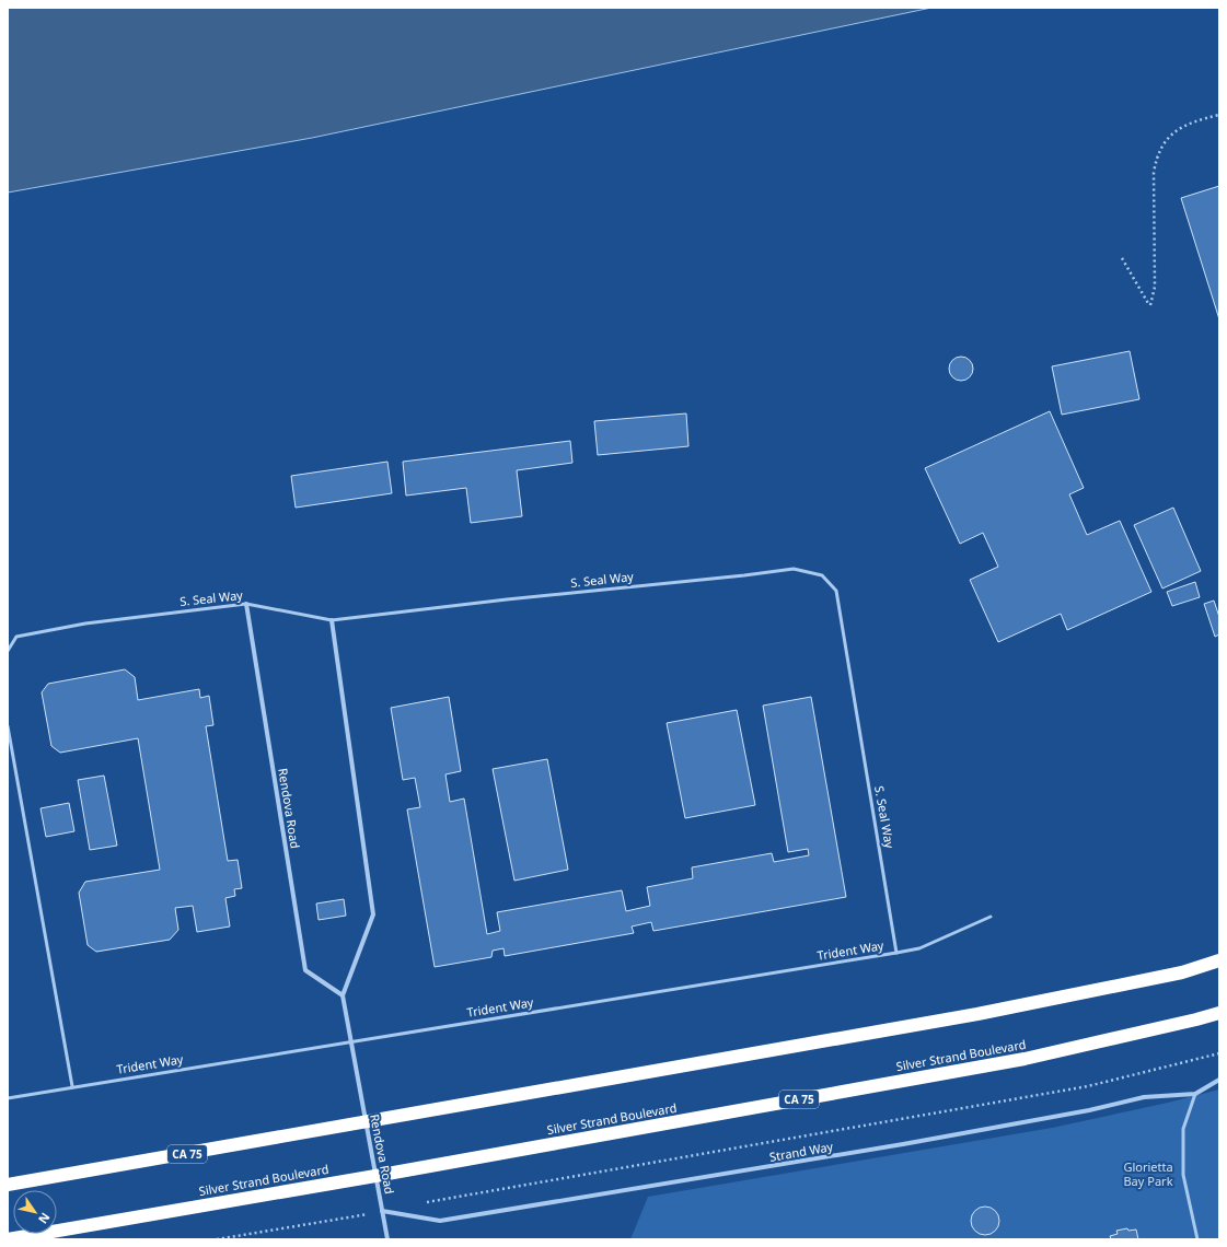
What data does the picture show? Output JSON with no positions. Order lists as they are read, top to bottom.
{
  "streets": {
    "highway": ["Silver Strand Boulevard", "CA 75"],
    "street": ["Rendova Road", "Strand Way"],
    "lane": ["S. Seal Way", "Trident Way"]
  },
  "crossings": [
    ["S. Seal Way", "Rendova Road"],
    ["S. Seal Way", "Trident Way"],
    ["Rendova Road", "Trident Way"],
    ["Rendova Road", "Silver Strand Boulevard"],
    ["Rendova Road", "CA 75"],
    ["Rendova Road", "Strand Way"]
  ],
  "parks": ["Glorietta Bay Park"],
  "north": "bottom right"
}
